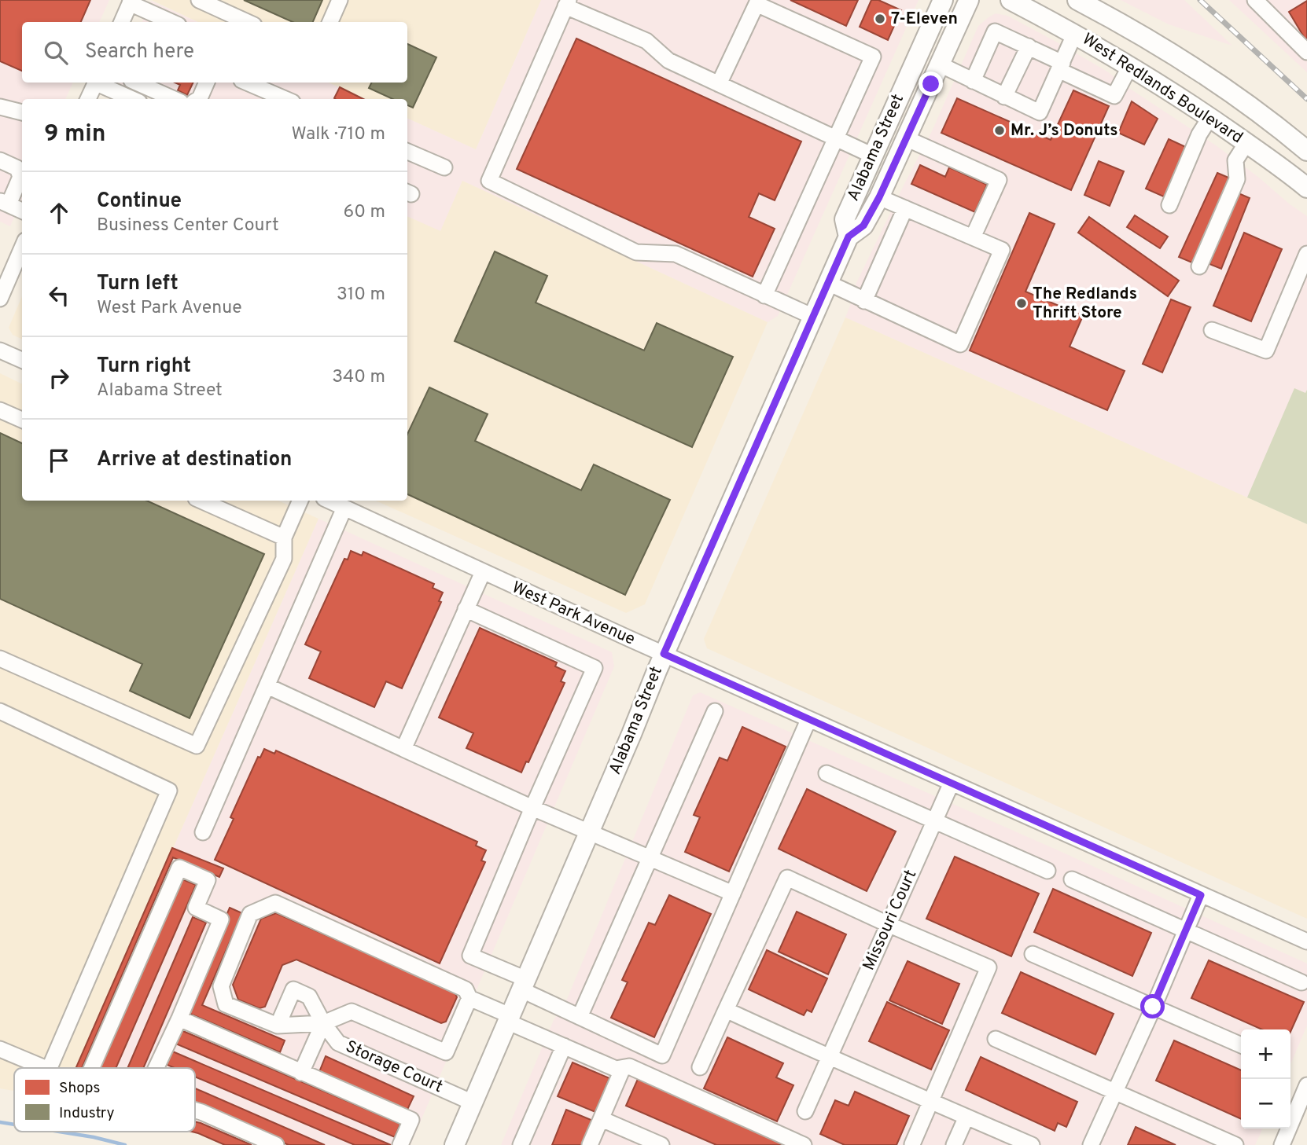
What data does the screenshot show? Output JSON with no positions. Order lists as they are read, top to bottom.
{
  "streets": {
    "main road": ["West Redlands Boulevard", "Alabama Street"],
    "street": ["West Park Avenue", "Missouri Court", "Storage Court"]
  },
  "crossings": [
    ["Alabama Street", "West Park Avenue"],
    ["Alabama Street", "Storage Court"],
    ["West Park Avenue", "Missouri Court"]
  ],
  "places": ["7-Eleven", "Mr. J’s Donuts", "The Redlands Thrift Store"],
  "legend": ["Shops", "Industry"],
  "page": {
    "search": "Search here",
    "heading": ["9 min", "Walk · 710 m"],
    "list": [
      ["Continue", "Business Center Court", "60 m"],
      ["Turn left", "West Park Avenue", "310 m"],
      ["Turn right", "Alabama Street", "340 m"],
      "Arrive at destination"
    ],
    "map_buttons": ["+", "−"]
  }
}
